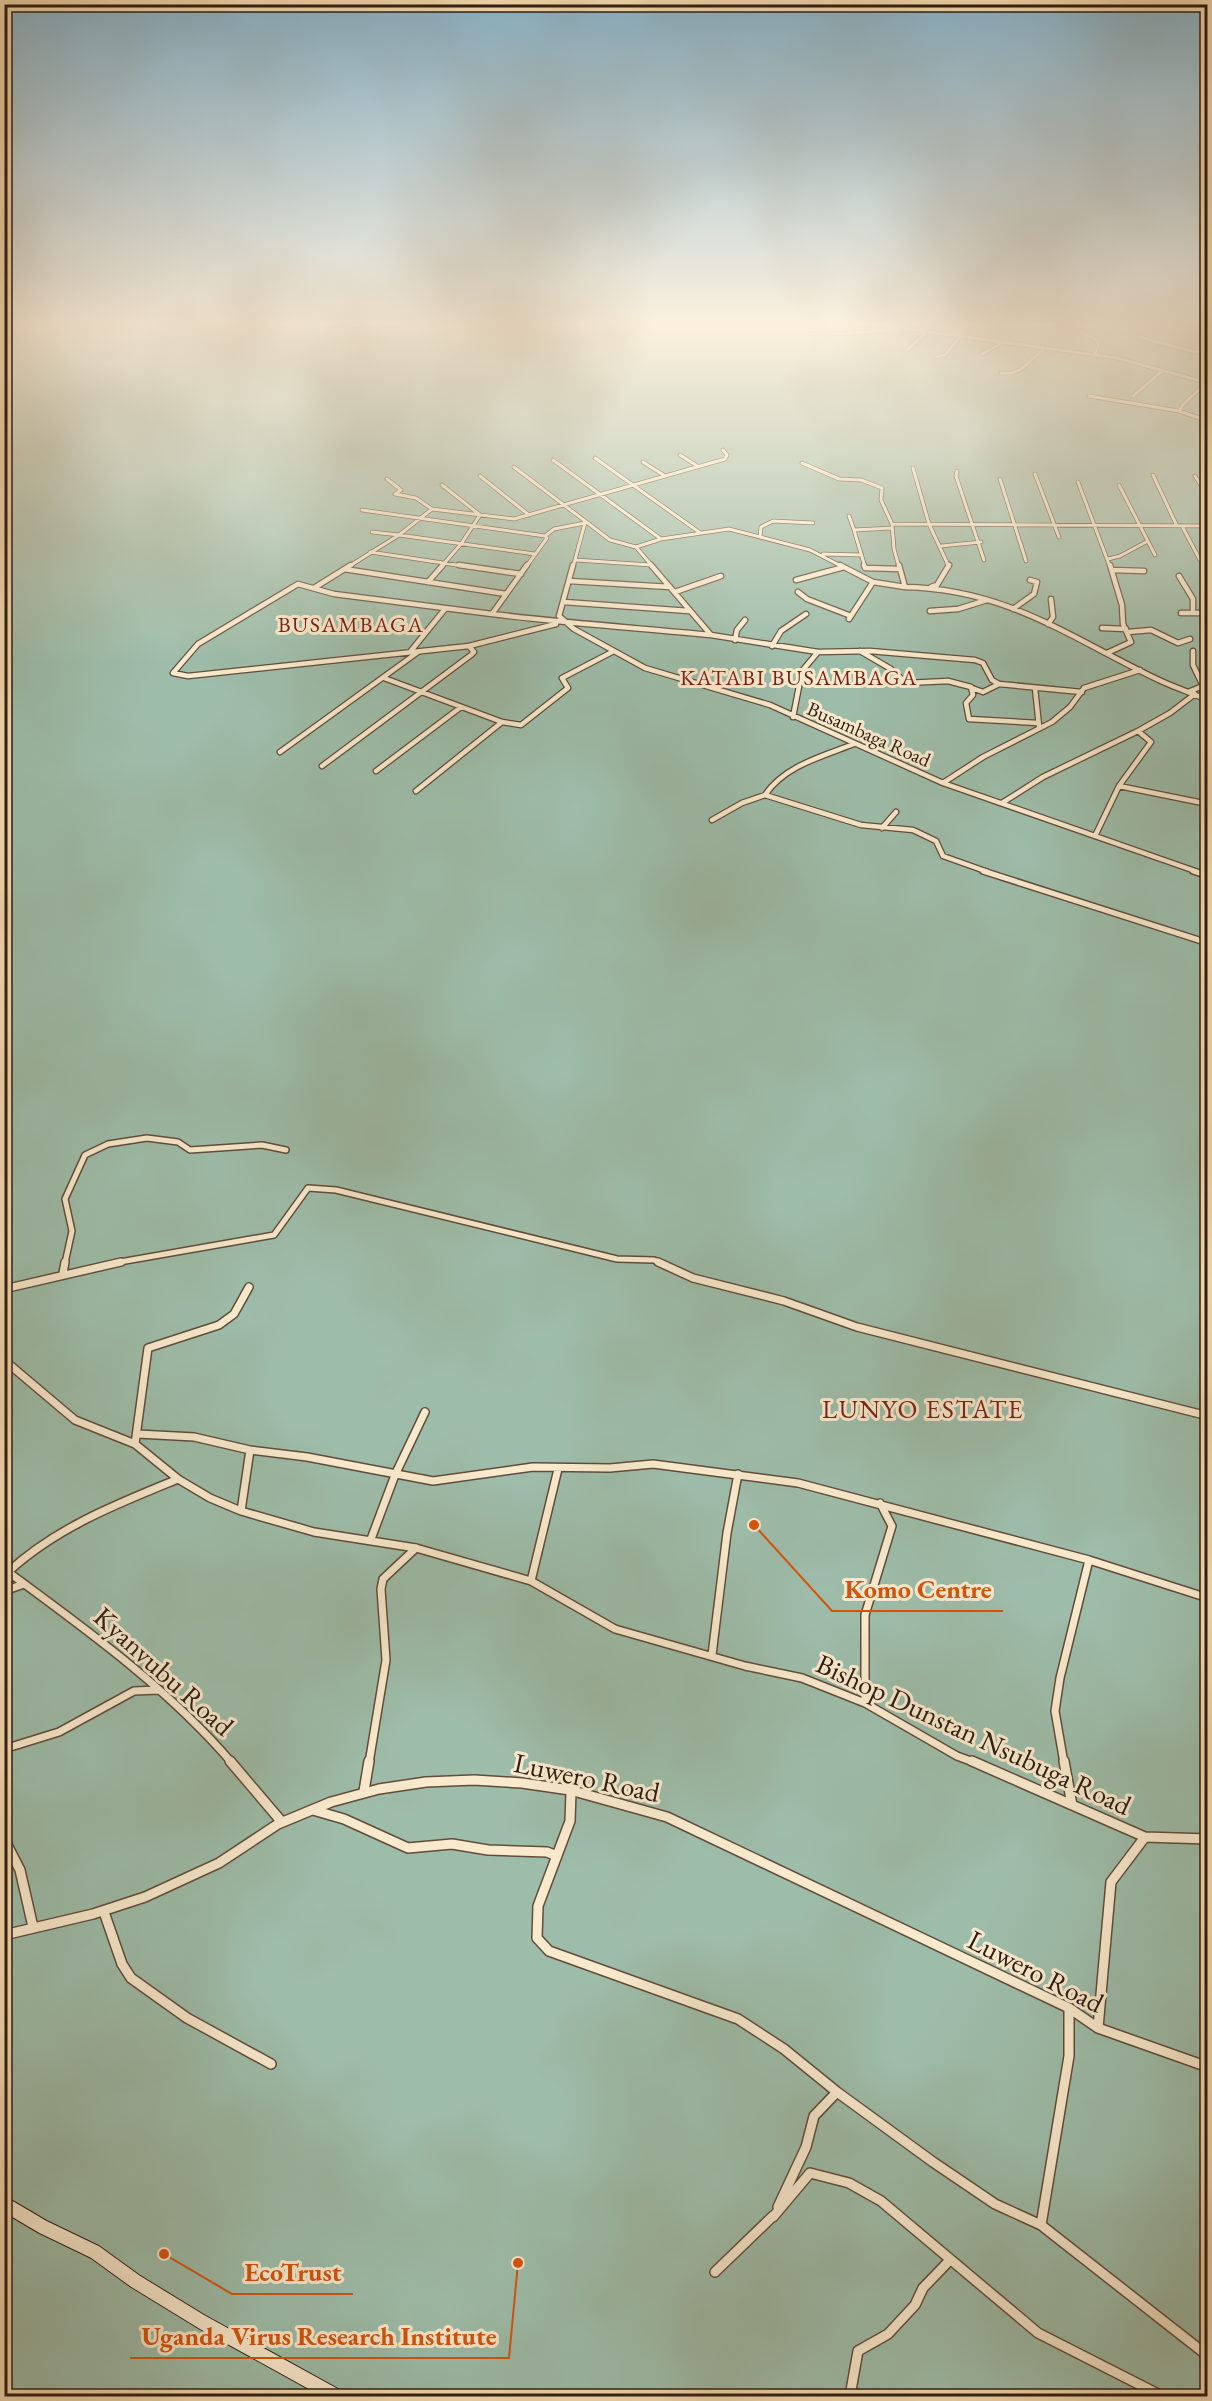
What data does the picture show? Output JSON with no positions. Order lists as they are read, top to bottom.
{
  "streets": {
    "street": [
      "Busambaga Road",
      "Kyanvubu Road",
      "Bishop Dunstan Nsubuga Road",
      "Luwero Road"
    ]
  },
  "crossings": [
    ["Kyanvubu Road", "Luwero Road"]
  ],
  "districts": ["BUSAMBAGA", "KATABI BUSAMBAGA", "LUNYO ESTATE"],
  "places": ["Komo Centre", "EcoTrust", "Uganda Virus Research Institute"]
}
